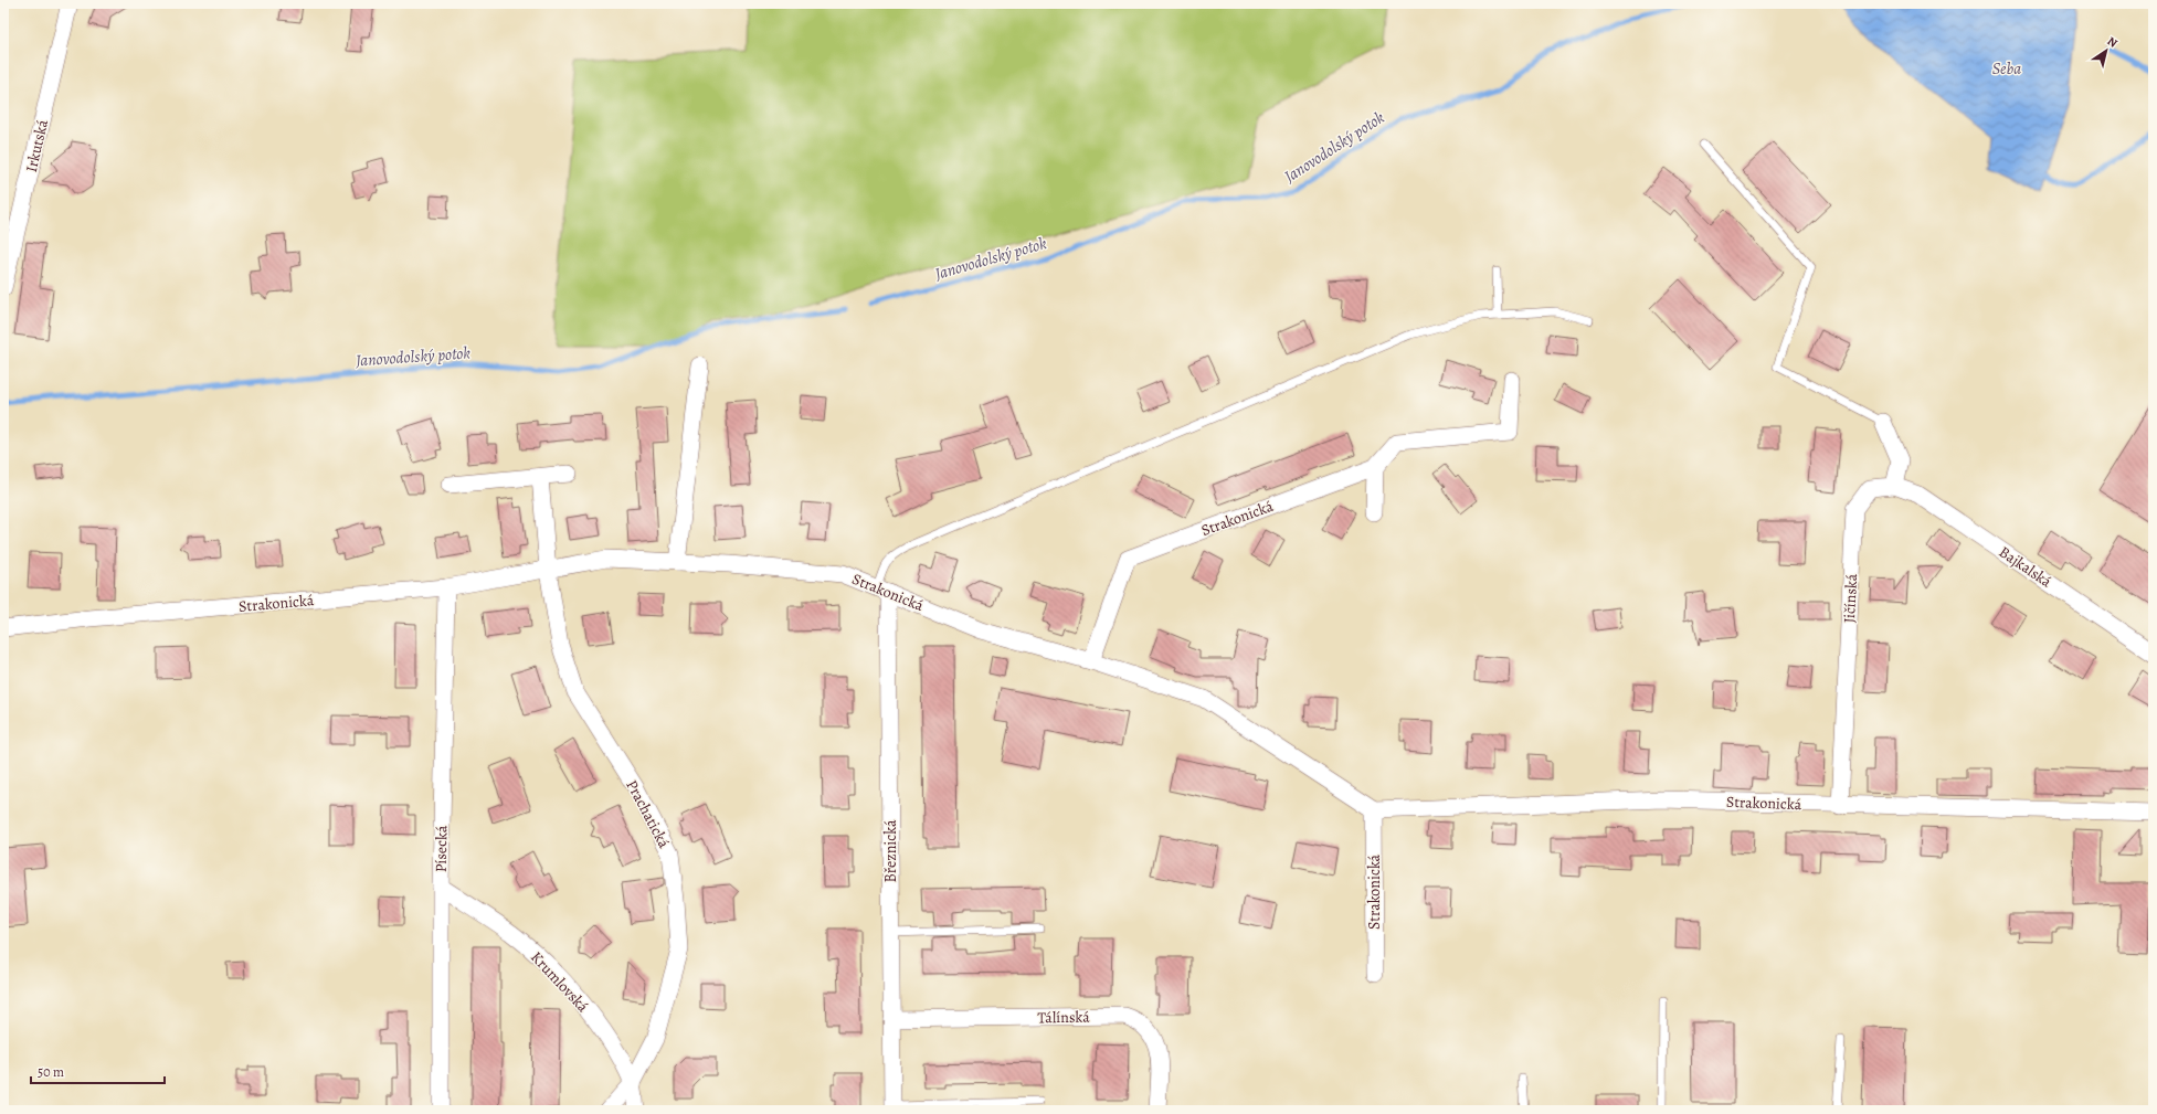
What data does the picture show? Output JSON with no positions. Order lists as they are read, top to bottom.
{
  "streets": {
    "street": [
      "Irkutská",
      "Strakonická",
      "Bajkalská",
      "Jičínská",
      "Prachatická",
      "Písecká",
      "Březnická",
      "Krumlovská",
      "Tálínská"
    ]
  },
  "crossings": [
    ["Strakonická", "Jičínská"],
    ["Strakonická", "Prachatická"],
    ["Strakonická", "Písecká"],
    ["Strakonická", "Březnická"],
    ["Bajkalská", "Jičínská"],
    ["Prachatická", "Krumlovská"],
    ["Písecká", "Krumlovská"],
    ["Březnická", "Tálínská"]
  ],
  "water": ["Seba", "Janovodolský potok"],
  "scale_bar": "50 m",
  "north": "top right"
}
